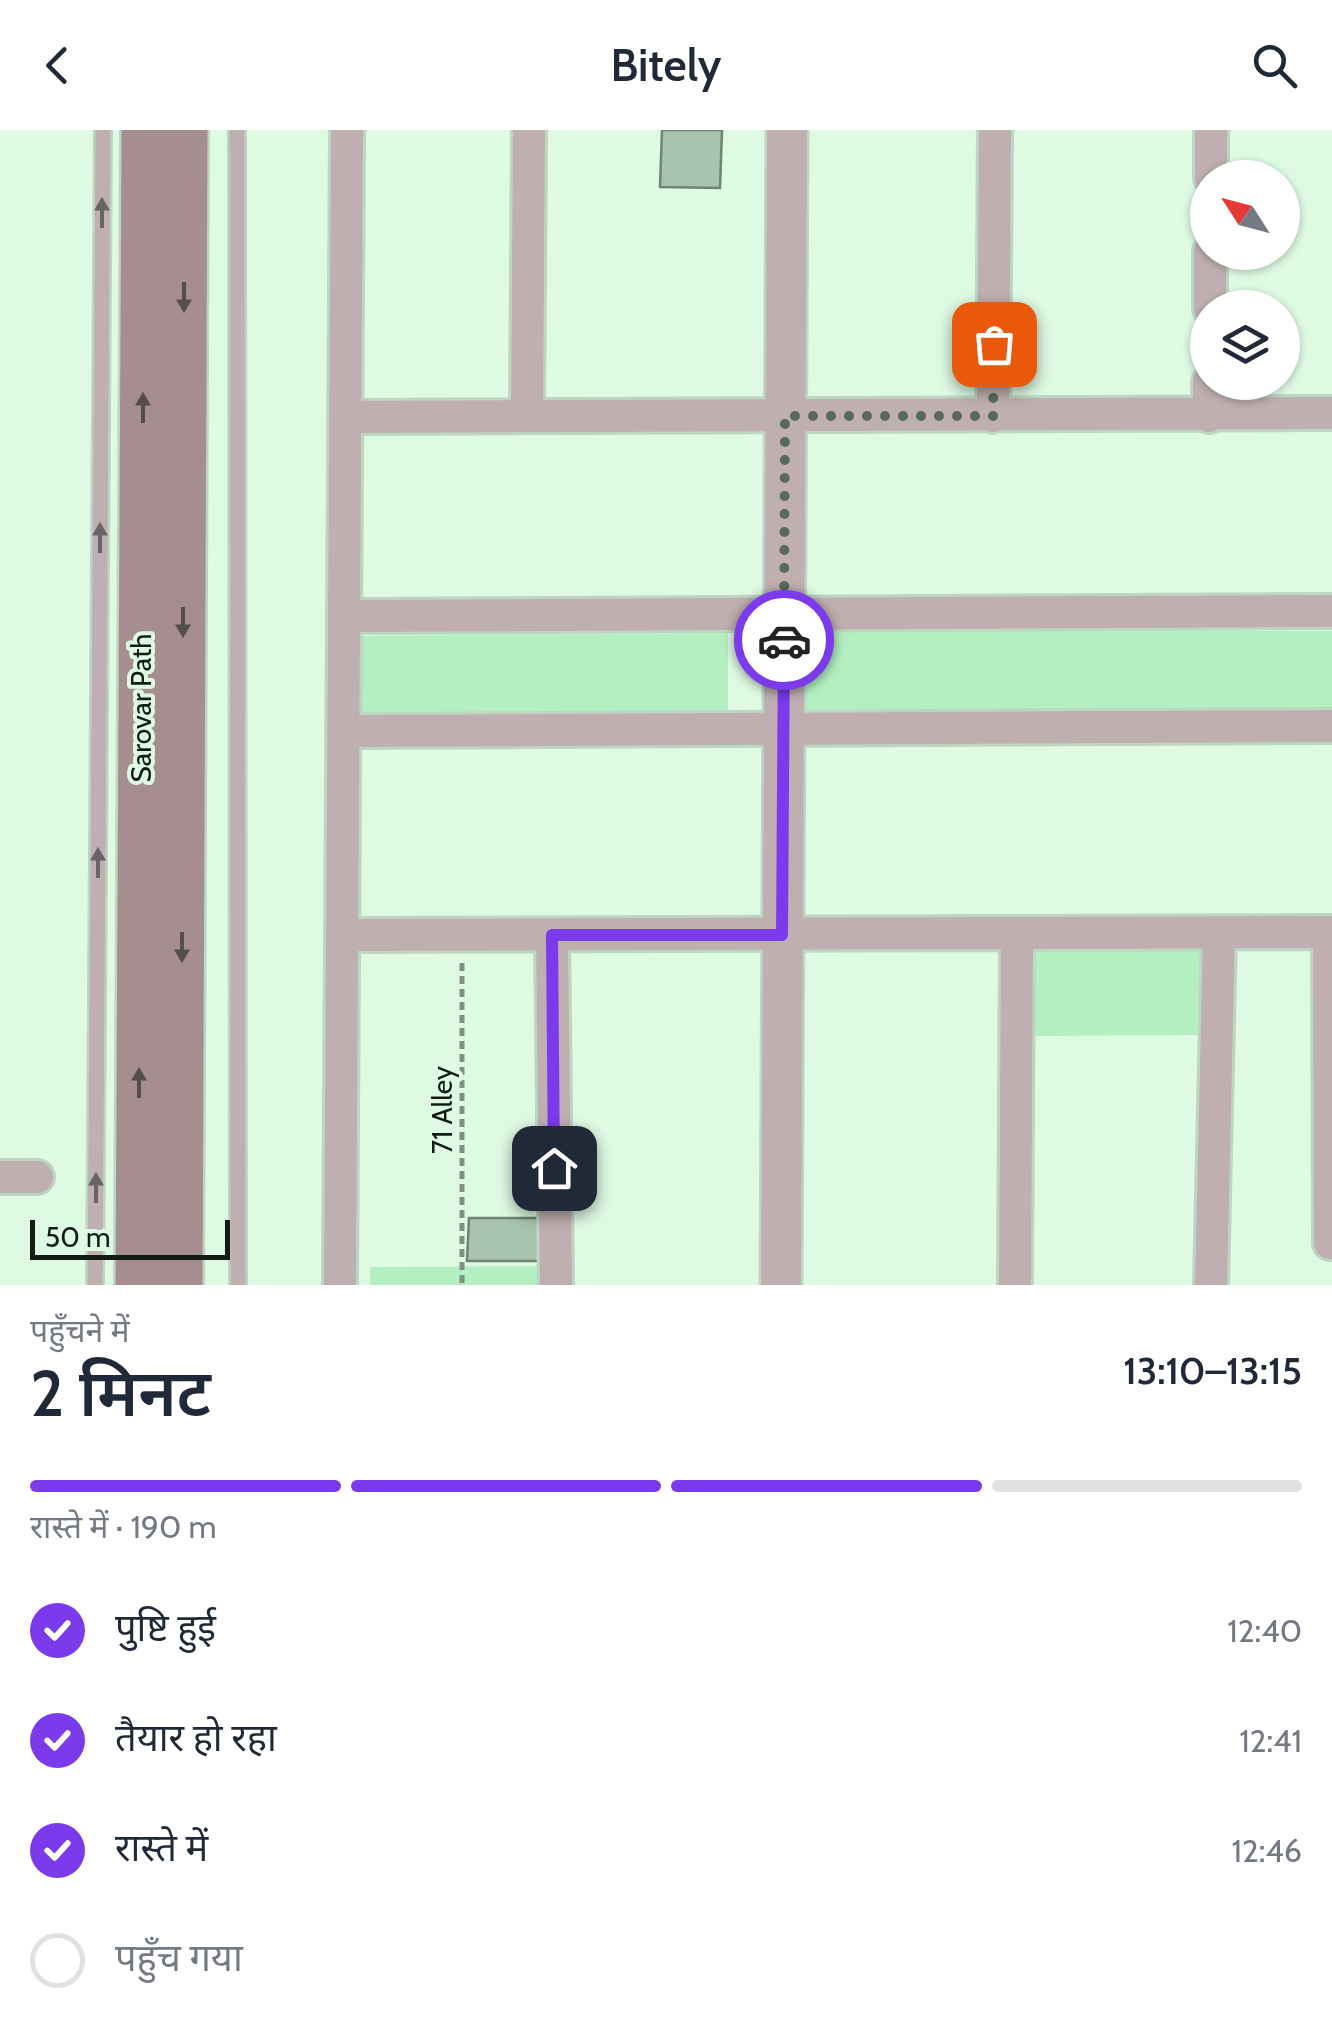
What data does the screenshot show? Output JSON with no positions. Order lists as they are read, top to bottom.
{
  "streets": {
    "main road": ["Sarovar Path"],
    "path": ["71 Alley"]
  },
  "scale_bar": "50 m",
  "north": "top left",
  "page": {
    "header": "Bitely",
    "scale": "50 m",
    "heading": ["2 मिनट", "पहुँचने में", "13:10–13:15"],
    "bar": "रास्ते में · 190 m",
    "list": [
      ["पुष्टि हुई", "12:40"],
      ["तैयार हो रहा", "12:41"],
      ["रास्ते में", "12:46"],
      "पहुँच गया"
    ]
  }
}
